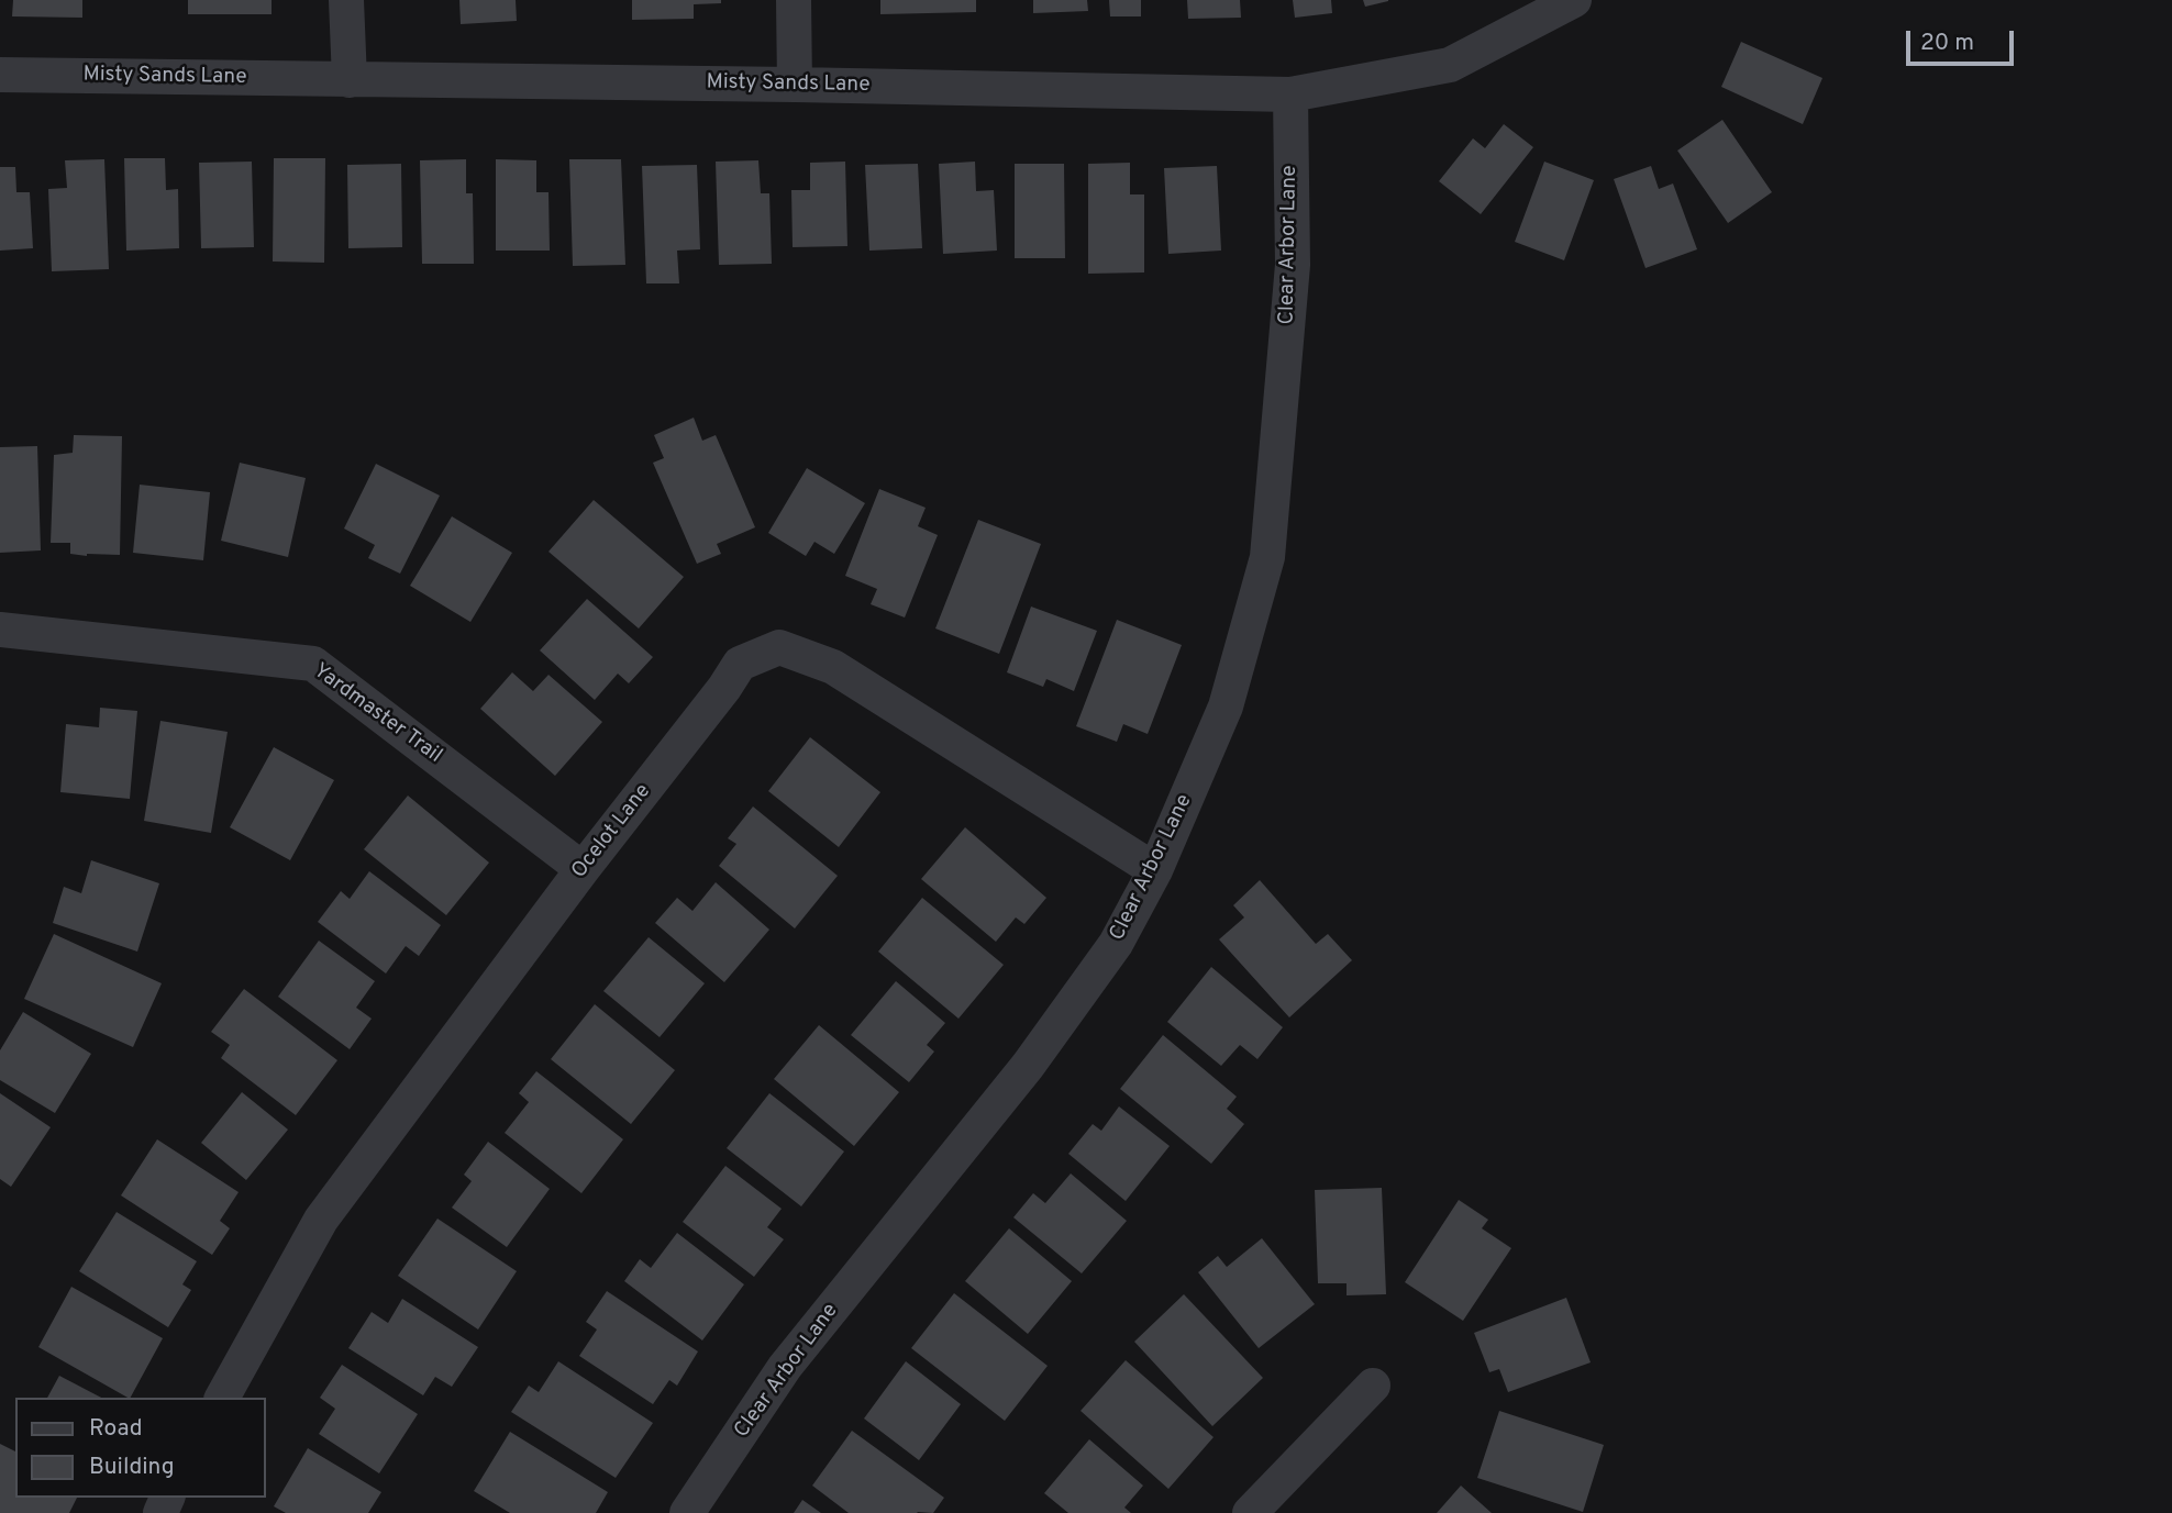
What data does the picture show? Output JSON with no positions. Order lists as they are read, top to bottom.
{
  "streets": {
    "street": [
      "Misty Sands Lane",
      "Clear Arbor Lane",
      "Yardmaster Trail",
      "Ocelot Lane"
    ]
  },
  "crossings": [
    ["Misty Sands Lane", "Clear Arbor Lane"],
    ["Clear Arbor Lane", "Ocelot Lane"],
    ["Yardmaster Trail", "Ocelot Lane"]
  ],
  "legend": ["Road", "Building"],
  "scale_bar": "20 m"
}
